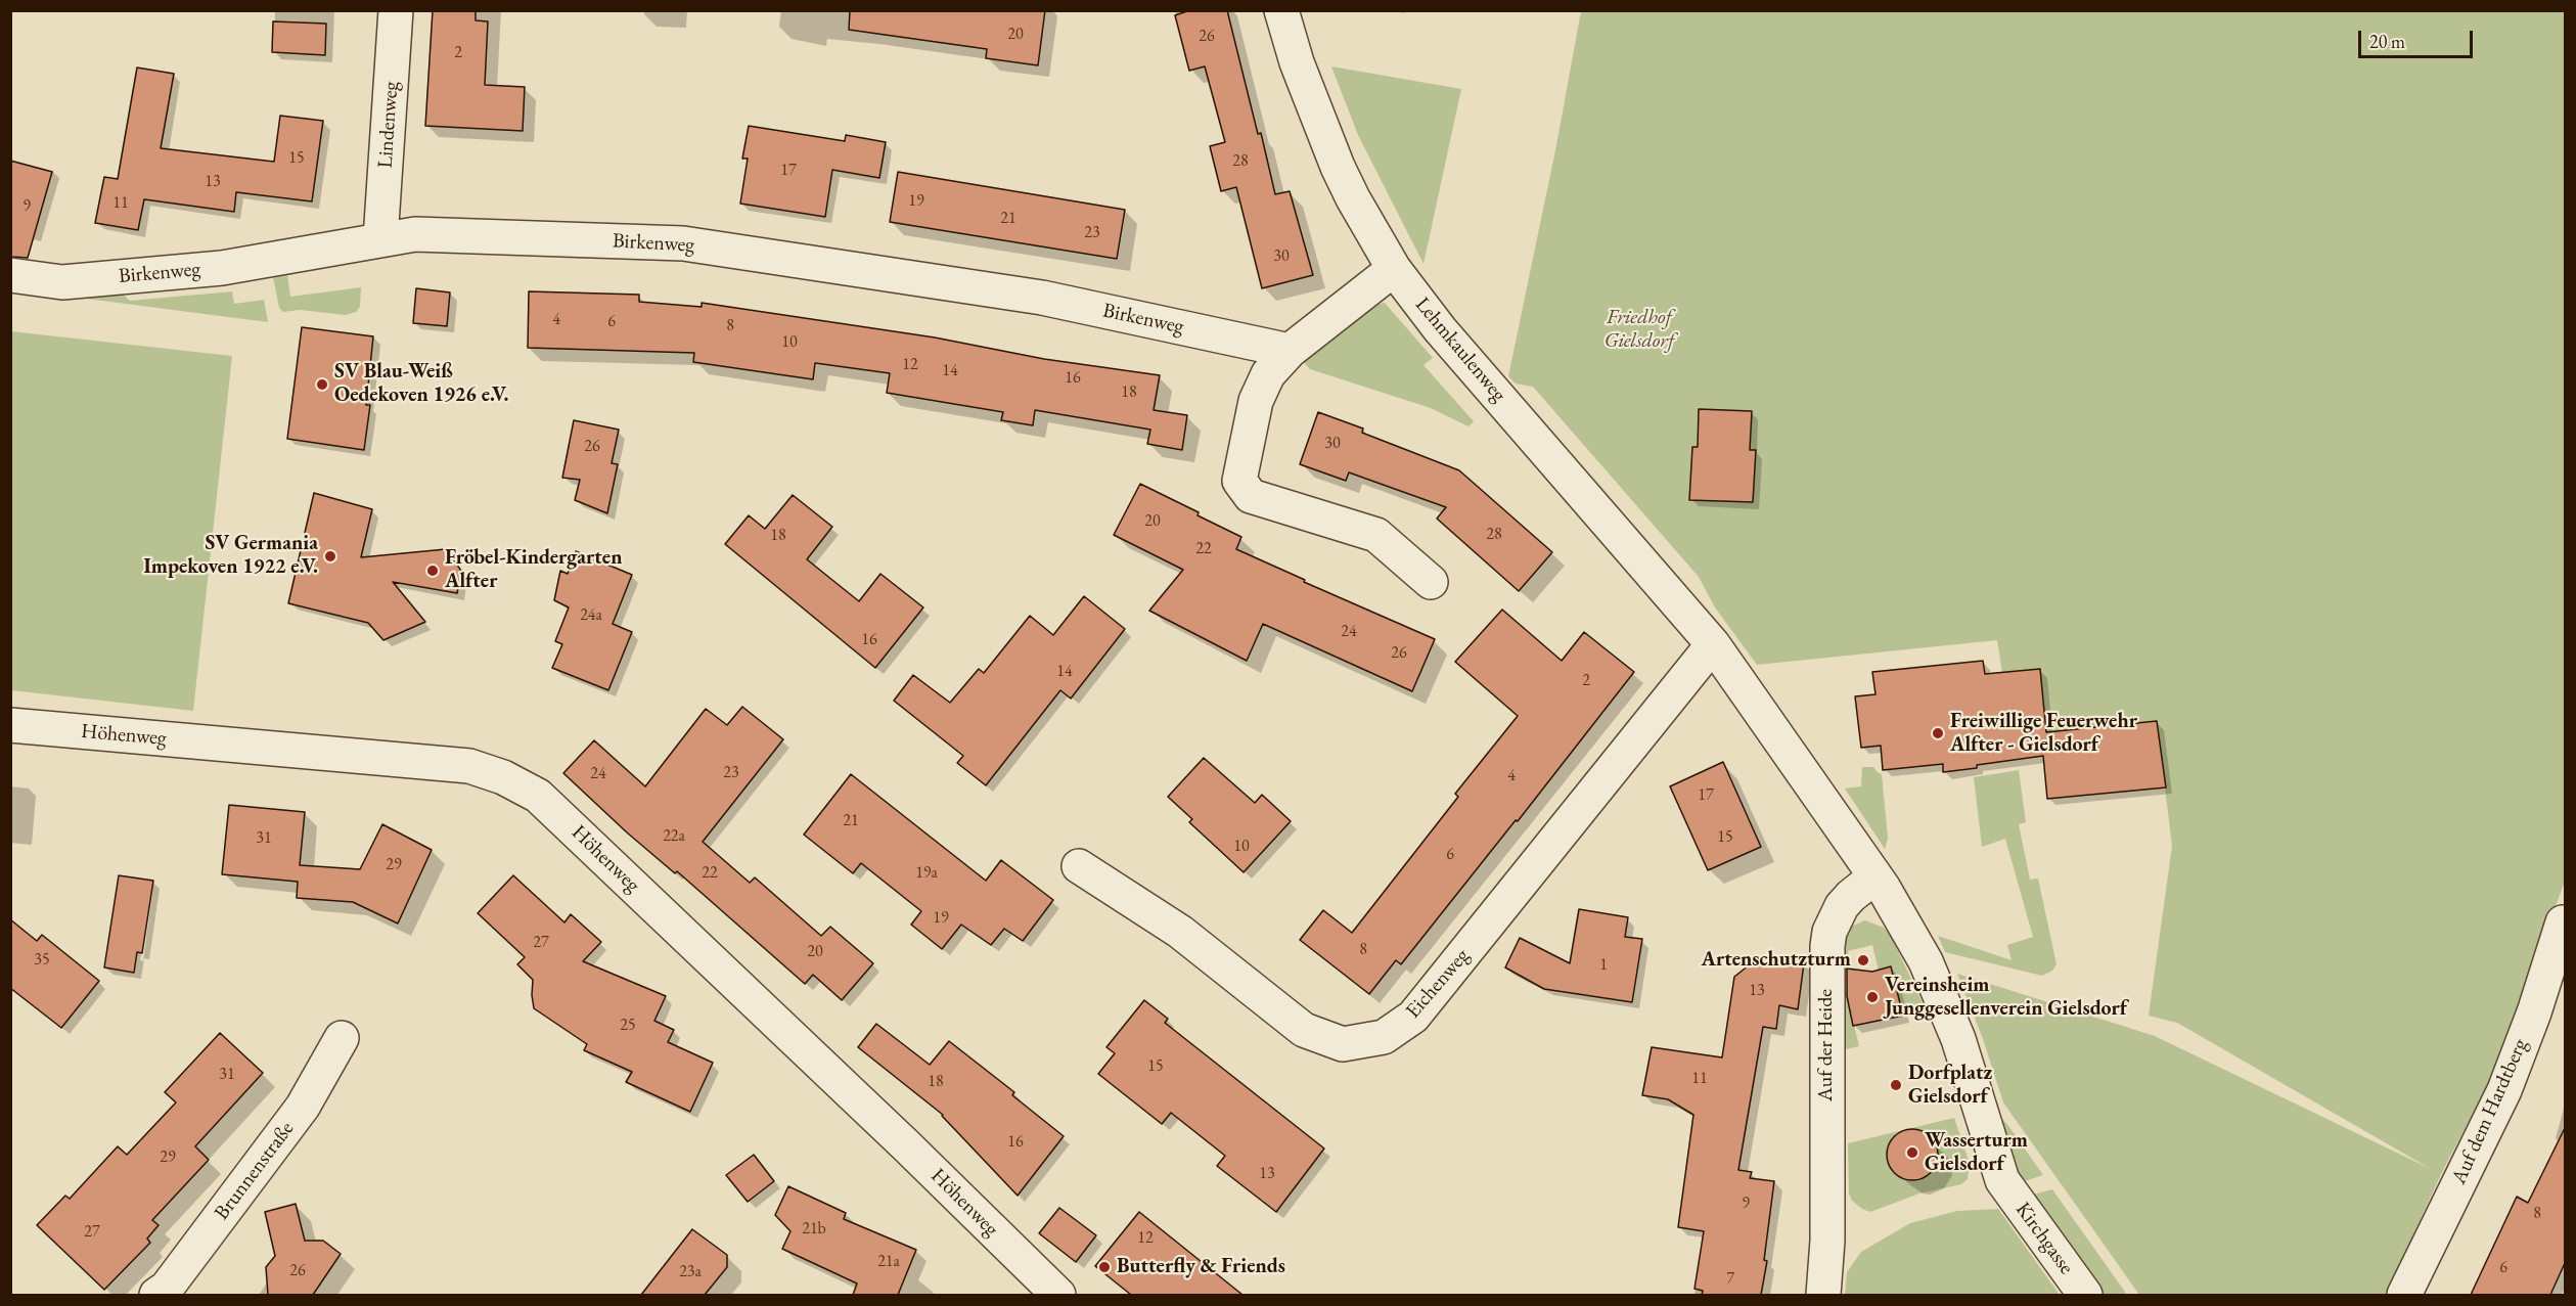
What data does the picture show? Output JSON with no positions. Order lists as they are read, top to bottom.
{
  "streets": {
    "street": [
      "Lindenweg",
      "Birkenweg",
      "Lehmkaulenweg",
      "Höhenweg",
      "Eichenweg",
      "Auf der Heide",
      "Auf dem Hardtberg",
      "Brunnenstraße",
      "Kirchgasse"
    ]
  },
  "crossings": [
    ["Lindenweg", "Birkenweg"],
    ["Lehmkaulenweg", "Eichenweg"],
    ["Auf der Heide", "Kirchgasse"]
  ],
  "parks": ["Friedhof Gielsdorf"],
  "places": [
    "SV Blau-Weiß Oedekoven 1926 e.V.",
    "SV Germania Impekoven 1922 e.V.",
    "Fröbel-Kindergarten Alfter",
    "Freiwillige Feuerwehr Alfter - Gielsdorf",
    "Artenschutzturm",
    "Vereinsheim Junggesellenverein Gielsdorf",
    "Dorfplatz Gielsdorf",
    "Wasserturm Gielsdorf",
    "Butterfly & Friends"
  ],
  "house_numbers": [
    "20",
    "26",
    "2",
    "15",
    "28",
    "17",
    "13",
    "19",
    "11",
    "9",
    "21",
    "23",
    "30",
    "4",
    "6",
    "8",
    "10",
    "12",
    "14",
    "16",
    "18",
    "30",
    "26",
    "20",
    "28",
    "18",
    "22",
    "24a",
    "24",
    "16",
    "26",
    "14",
    "2",
    "23",
    "24",
    "4",
    "17",
    "21",
    "22a",
    "15",
    "31",
    "10",
    "6",
    "29",
    "22",
    "19a",
    "19",
    "27",
    "8",
    "20",
    "35",
    "1",
    "13",
    "25",
    "15",
    "31",
    "11",
    "18",
    "16",
    "29",
    "13",
    "9",
    "8",
    "21b",
    "27",
    "12",
    "21a",
    "6",
    "26",
    "23a",
    "7"
  ],
  "scale_bar": "20 m"
}
